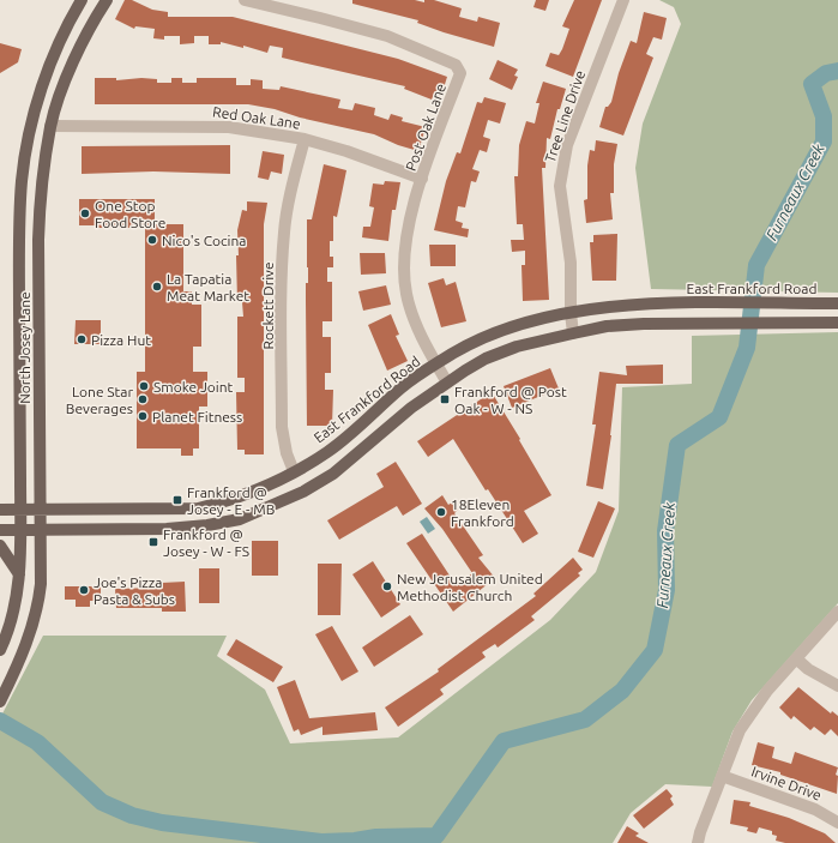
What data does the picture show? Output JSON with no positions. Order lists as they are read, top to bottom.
{
  "streets": {
    "main road": ["East Frankford Road", "North Josey Lane"],
    "street": [
      "Tree Line Drive",
      "Red Oak Lane",
      "Post Oak Lane",
      "Rockett Drive",
      "Irvine Drive"
    ]
  },
  "crossings": [
    ["Tree Line Drive", "East Frankford Road"],
    ["Red Oak Lane", "Post Oak Lane"],
    ["Red Oak Lane", "Rockett Drive"],
    ["Red Oak Lane", "North Josey Lane"],
    ["Post Oak Lane", "East Frankford Road"],
    ["East Frankford Road", "Rockett Drive"],
    ["East Frankford Road", "North Josey Lane"]
  ],
  "water": ["Furneaux Creek"],
  "places": {
    "other": [
      "One Stop Food Store",
      "Nico's Cocina",
      "La Tapatia Meat Market",
      "Pizza Hut",
      "Smoke Joint",
      "Lone Star Beverages",
      "Planet Fitness",
      "18Eleven Frankford",
      "New Jerusalem United Methodist Church",
      "Joe's Pizza Pasta & Subs"
    ],
    "transit": ["Frankford @ Post Oak - W - NS", "Frankford @ Josey - E - MB", "Frankford @ Josey - W - FS"]
  }
}
